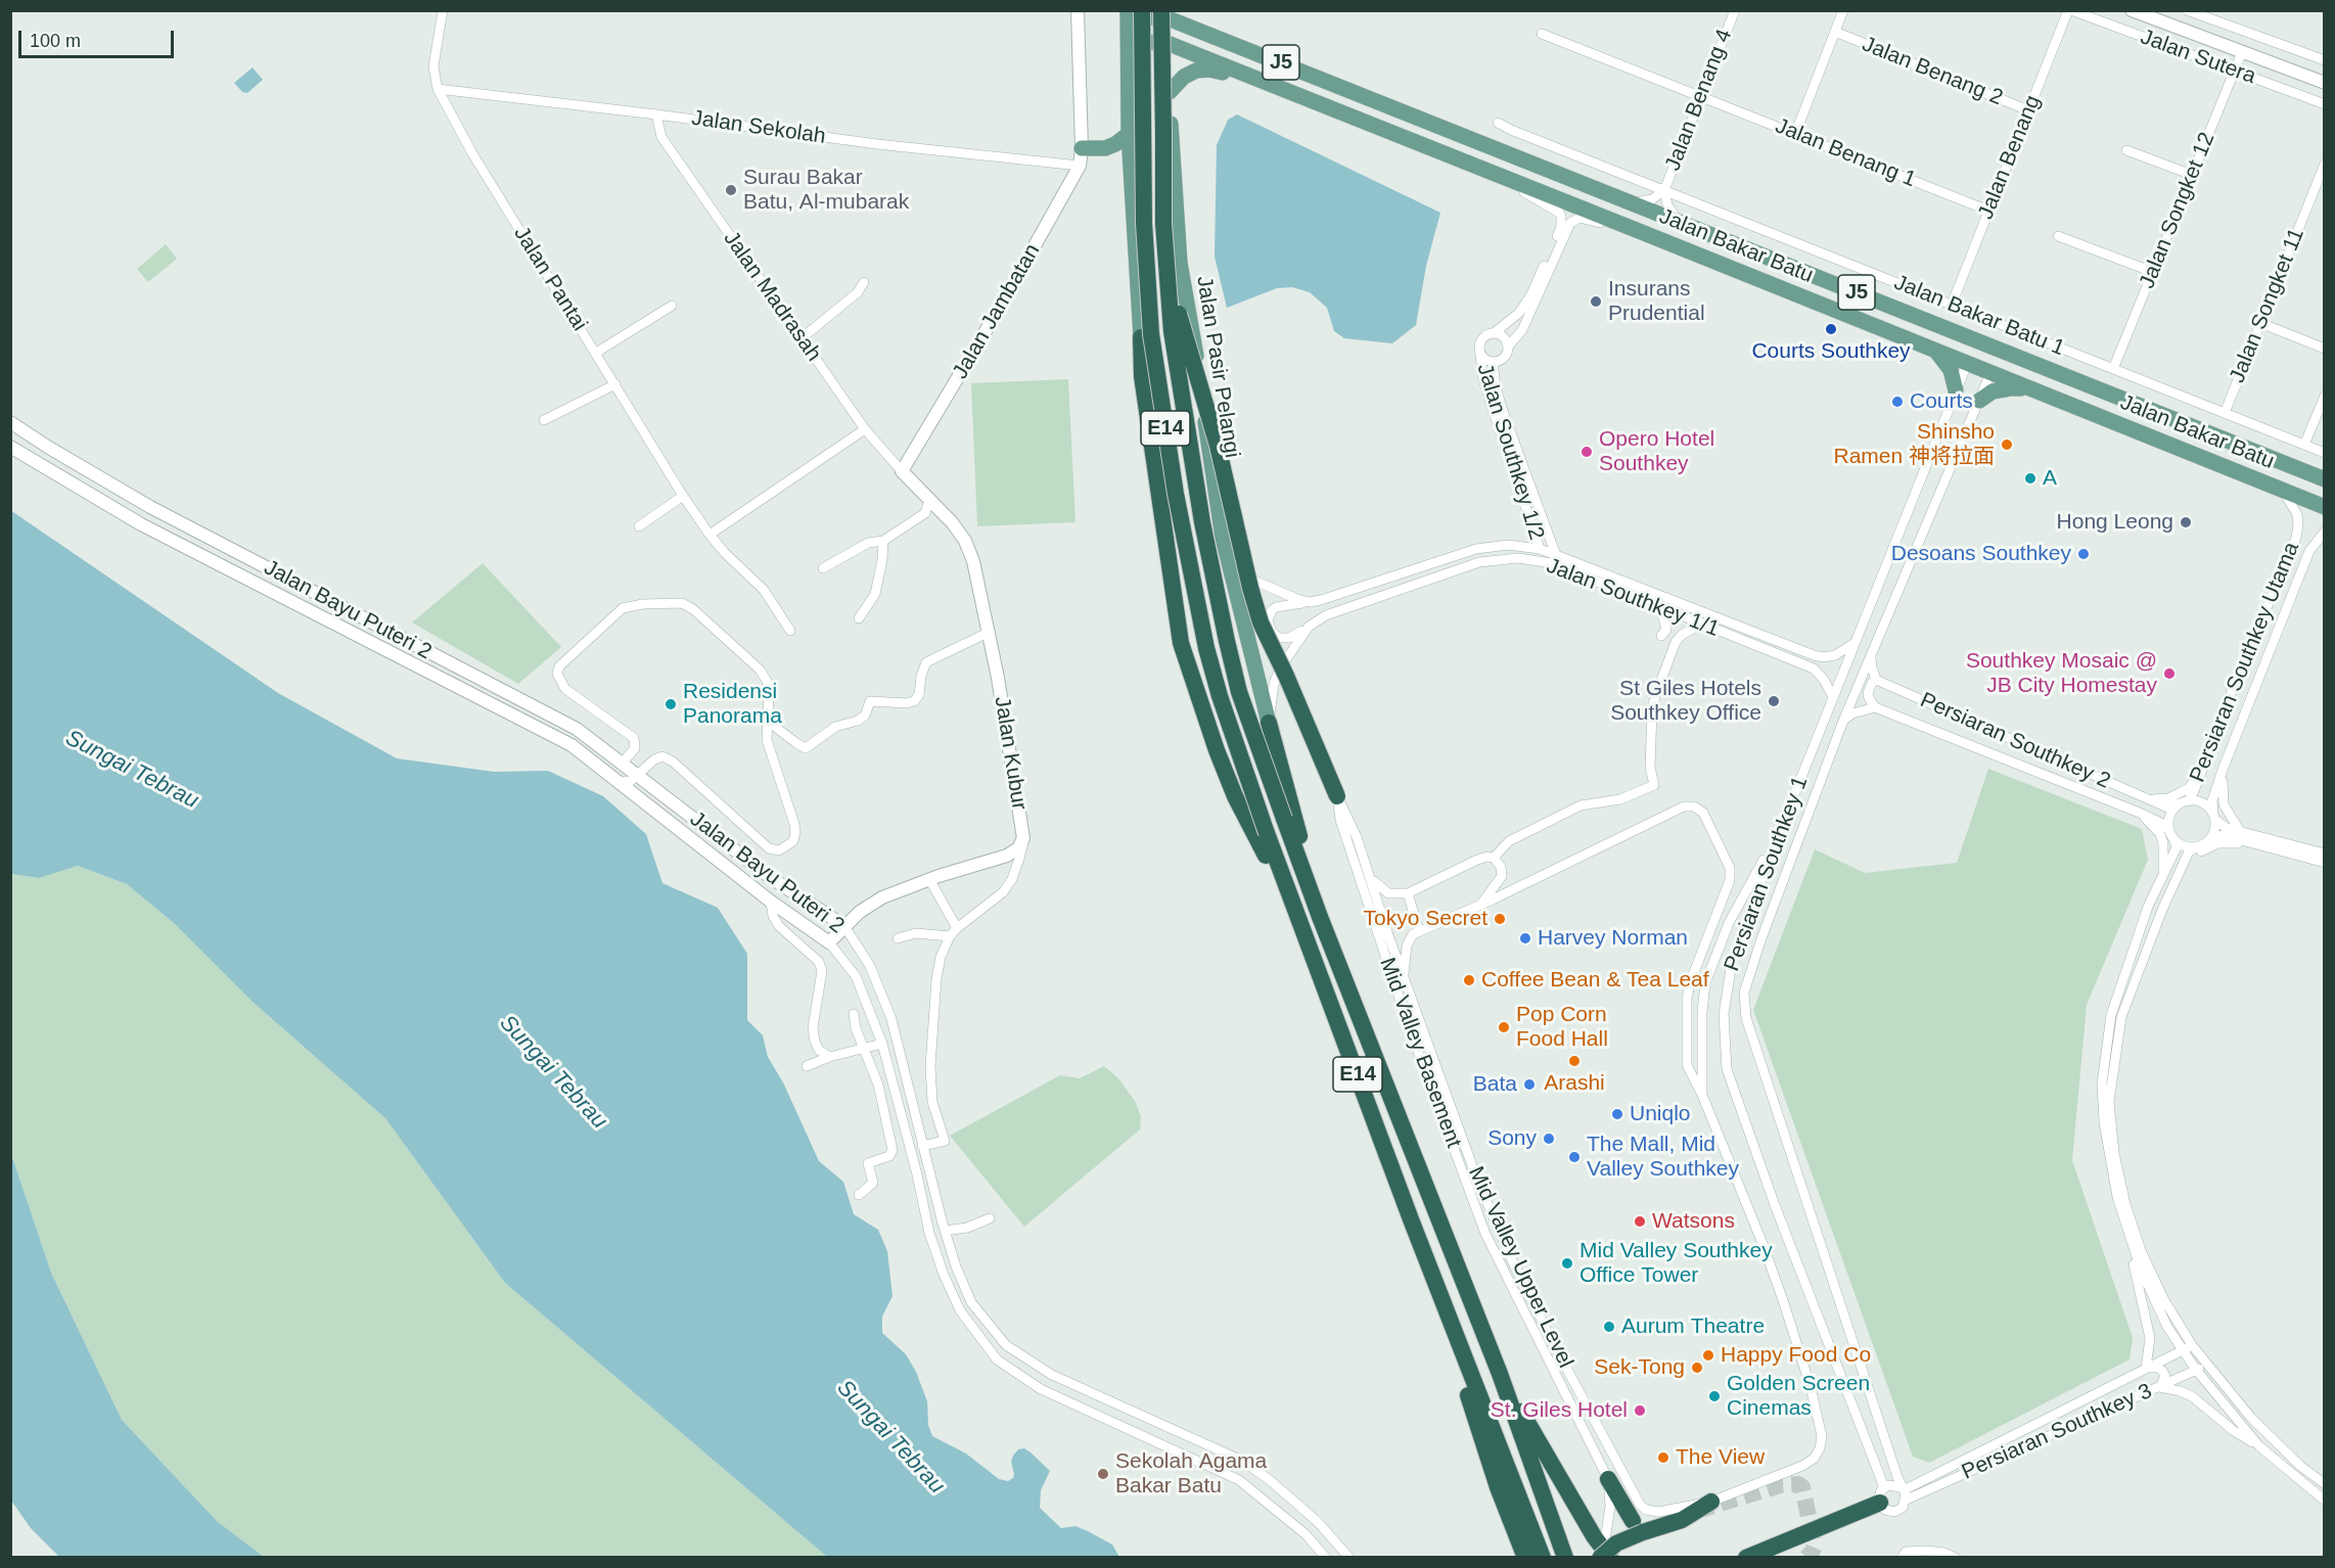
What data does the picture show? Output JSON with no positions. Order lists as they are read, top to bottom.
{
  "streets": {
    "highway": ["E14"],
    "main road": ["J5", "Jalan Bakar Batu", "Jalan Pasir Pelangi"],
    "street": [
      "Jalan Sutera",
      "Jalan Benang 2",
      "Jalan Benang 4",
      "Jalan Sekolah",
      "Jalan Benang 1",
      "Jalan Benang",
      "Jalan Songket 12",
      "Jalan Pantai",
      "Jalan Madrasah",
      "Jalan Songket 11",
      "Jalan Jambatan",
      "Jalan Bakar Batu 1",
      "Jalan Southkey 1/2",
      "Jalan Southkey 1/1",
      "Jalan Bayu Puteri 2",
      "Persiaran Southkey Utama",
      "Persiaran Southkey 2",
      "Jalan Kubur",
      "Persiaran Southkey 1",
      "Mid Valley Basement",
      "Mid Valley Upper Level",
      "Persiaran Southkey 3"
    ]
  },
  "crossings": [
    ["Jalan Sutera", "Jalan Benang"],
    ["Jalan Sutera", "Jalan Songket 12"],
    ["Jalan Benang 2", "Jalan Benang"],
    ["Jalan Benang 4", "Jalan Benang 1"],
    ["Jalan Benang 4", "Jalan Bakar Batu"],
    ["Jalan Benang 4", "Jalan Bakar Batu 1"],
    ["Jalan Sekolah", "Jalan Pantai"],
    ["Jalan Sekolah", "Jalan Madrasah"],
    ["Jalan Sekolah", "Jalan Jambatan"],
    ["Jalan Benang 1", "Jalan Benang"],
    ["Jalan Benang", "Jalan Bakar Batu 1"],
    ["Jalan Songket 12", "Jalan Bakar Batu 1"],
    ["Jalan Bakar Batu", "Jalan Pasir Pelangi"],
    ["Jalan Bakar Batu", "E14"],
    ["Jalan Bakar Batu", "Persiaran Southkey Utama"],
    ["Jalan Bakar Batu", "Persiaran Southkey 1"],
    ["Jalan Madrasah", "Jalan Jambatan"],
    ["Jalan Madrasah", "Jalan Kubur"],
    ["Jalan Songket 11", "Jalan Bakar Batu 1"],
    ["Jalan Jambatan", "Jalan Kubur"],
    ["Jalan Pasir Pelangi", "E14"],
    ["Jalan Pasir Pelangi", "Jalan Southkey 1/1"],
    ["Jalan Southkey 1/2", "Jalan Southkey 1/1"],
    ["Jalan Southkey 1/1", "Persiaran Southkey 1"],
    ["Jalan Bayu Puteri 2", "Jalan Kubur"],
    ["Persiaran Southkey Utama", "Persiaran Southkey 2"],
    ["Persiaran Southkey 1", "Persiaran Southkey 3"],
    ["Mid Valley Basement", "Mid Valley Upper Level"]
  ],
  "water": ["Sungai Tebrau"],
  "places": [
    "Surau Bakar Batu, Al-mubarak",
    "Insurans Prudential",
    "Courts Southkey",
    "Courts",
    "Shinsho Ramen 神将拉面",
    "Opero Hotel Southkey",
    "A",
    "Hong Leong",
    "Desoans Southkey",
    "Southkey Mosaic @ JB City Homestay",
    "St Giles Hotels Southkey Office",
    "Residensi Panorama",
    "Tokyo Secret",
    "Harvey Norman",
    "Coffee Bean & Tea Leaf",
    "Pop Corn Food Hall",
    "Arashi",
    "Bata",
    "Uniqlo",
    "Sony",
    "The Mall, Mid Valley Southkey",
    "Watsons",
    "Mid Valley Southkey Office Tower",
    "Aurum Theatre",
    "Happy Food Co",
    "Sek-Tong",
    "Golden Screen Cinemas",
    "St. Giles Hotel",
    "The View",
    "Sekolah Agama Bakar Batu"
  ],
  "scale_bar": "100 m"
}
